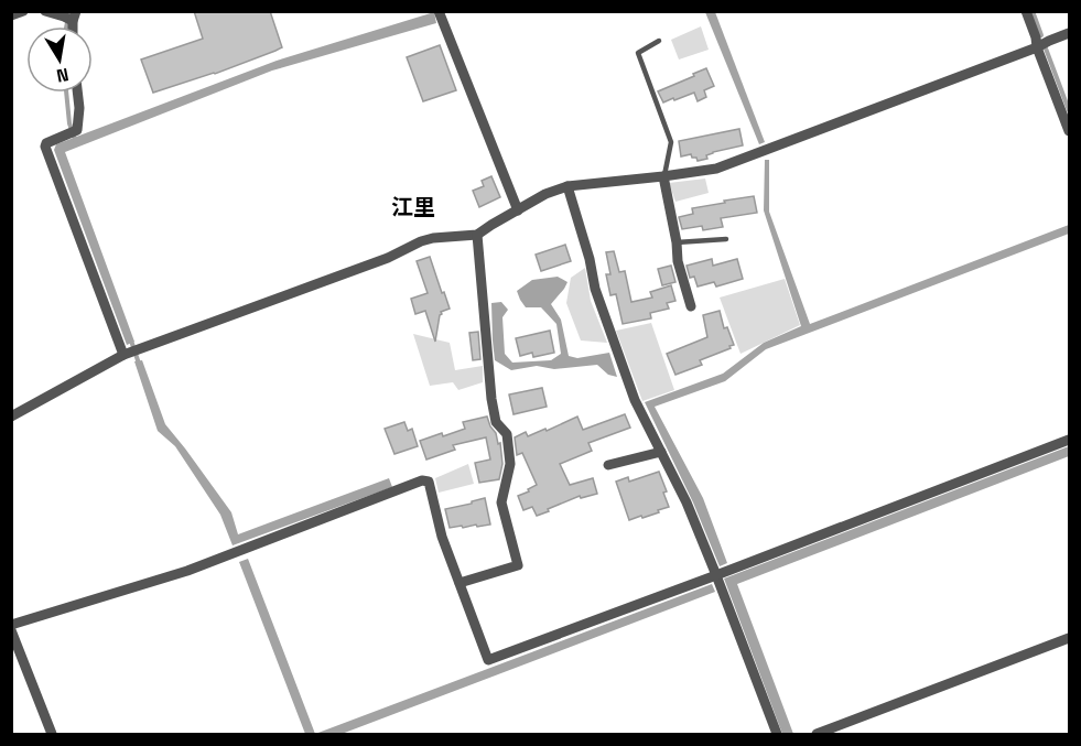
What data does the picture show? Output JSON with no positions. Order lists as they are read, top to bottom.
{
  "districts": ["江里"],
  "north": "bottom"
}
